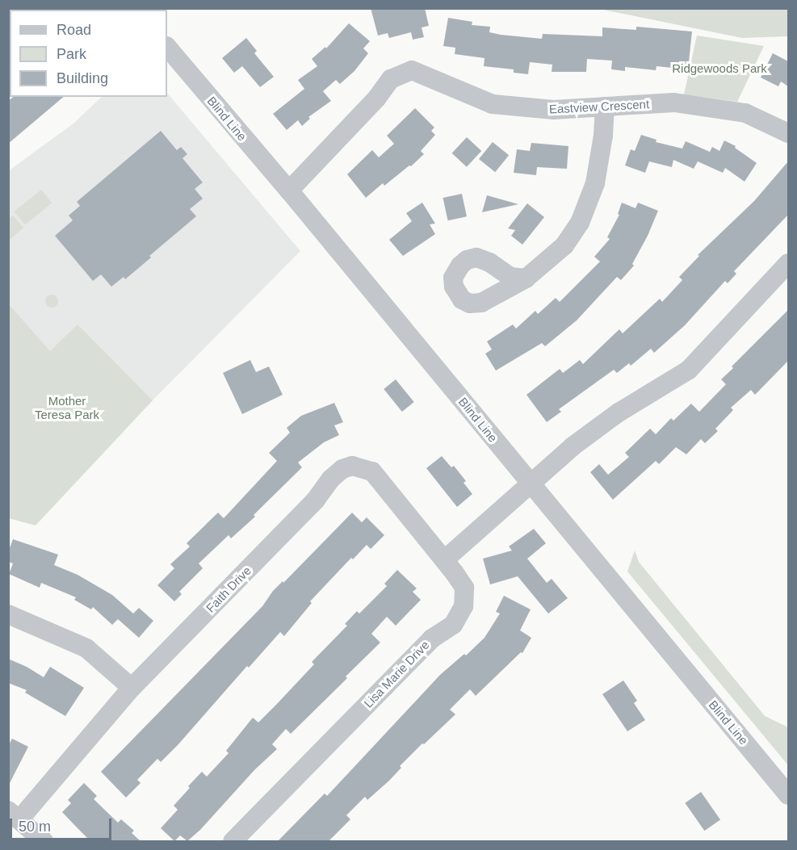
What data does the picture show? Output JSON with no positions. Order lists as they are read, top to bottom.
{
  "streets": {
    "street": [
      "Eastview Crescent",
      "Blind Line",
      "Faith Drive",
      "Lisa Marie Drive"
    ]
  },
  "crossings": [
    ["Eastview Crescent", "Blind Line"],
    ["Faith Drive", "Lisa Marie Drive"]
  ],
  "parks": ["Ridgewoods Park", "Mother Teresa Park"],
  "legend": ["Road", "Park", "Building"],
  "scale_bar": "50 m"
}
